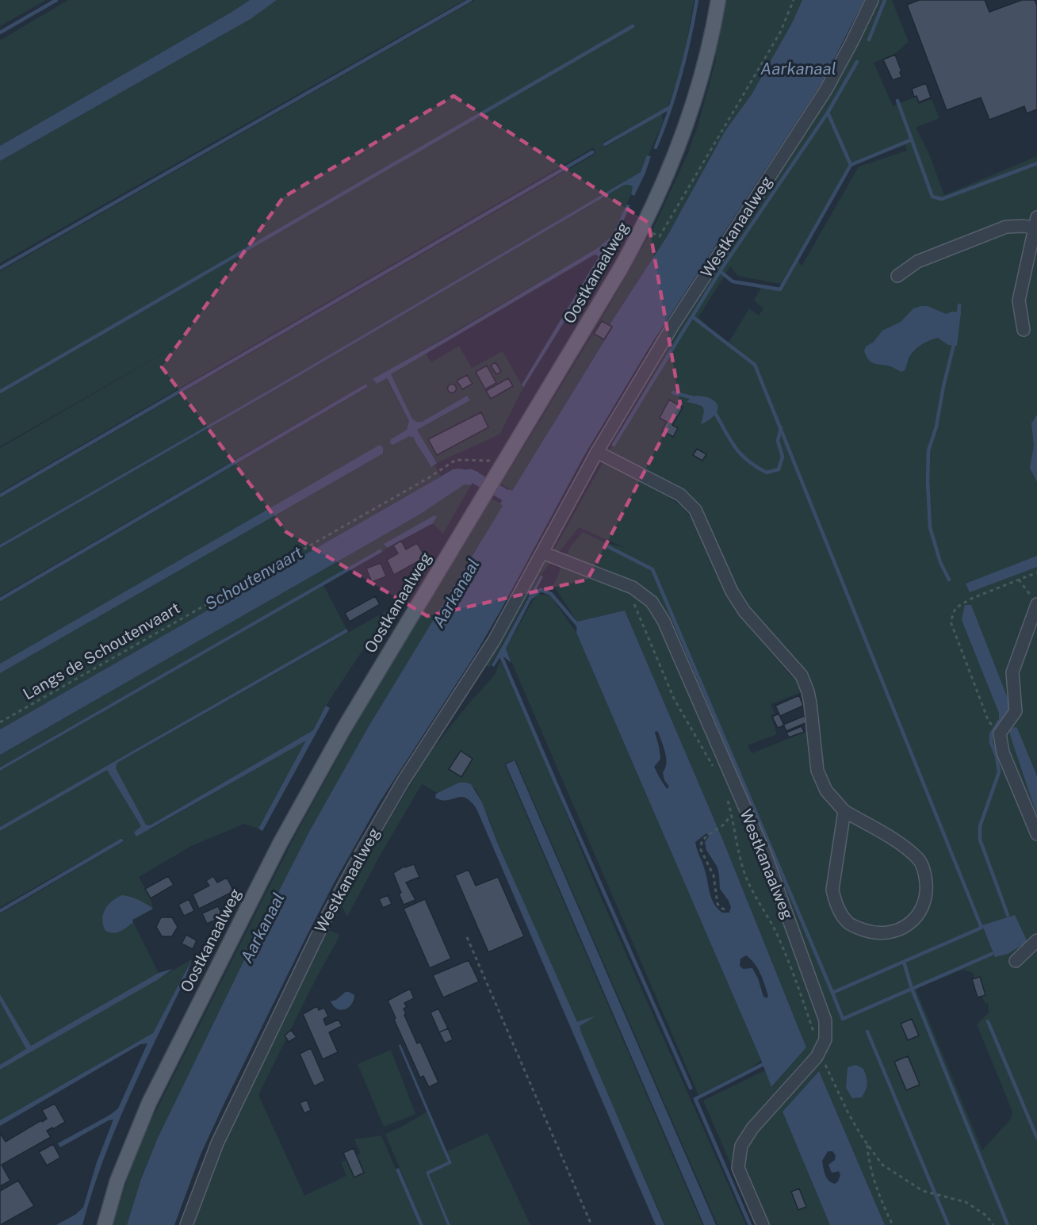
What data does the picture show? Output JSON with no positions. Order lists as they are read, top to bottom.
{
  "streets": {
    "main road": ["Oostkanaalweg"],
    "street": ["Westkanaalweg"],
    "path": ["Langs de Schoutenvaart"]
  },
  "crossings": [
    ["Oostkanaalweg", "Langs de Schoutenvaart"]
  ],
  "water": ["Aarkanaal", "Schoutenvaart"]
}
